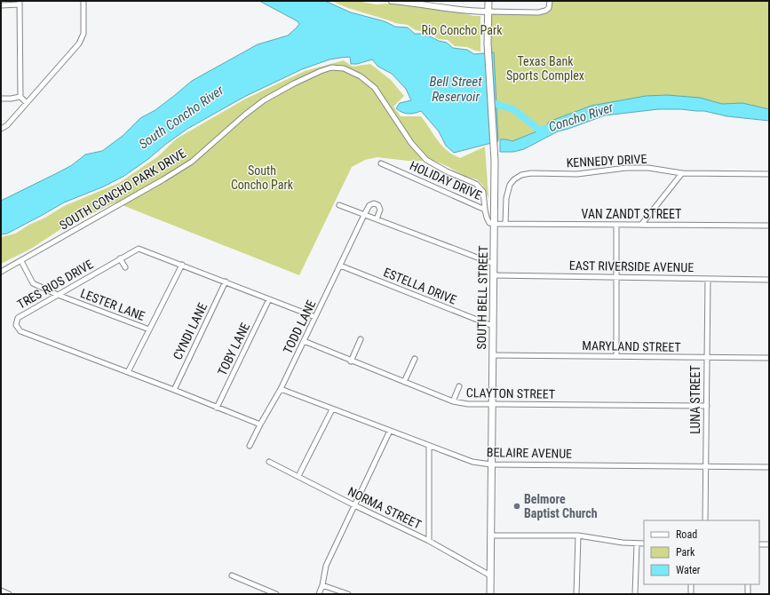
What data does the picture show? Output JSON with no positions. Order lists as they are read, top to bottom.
{
  "streets": {
    "main road": ["SOUTH BELL STREET"],
    "street": [
      "KENNEDY DRIVE",
      "HOLIDAY DRIVE",
      "SOUTH CONCHO PARK DRIVE",
      "VAN ZANDT STREET",
      "EAST RIVERSIDE AVENUE",
      "TRES RIOS DRIVE",
      "ESTELLA DRIVE",
      "LESTER LANE",
      "TODD LANE",
      "CYNDI LANE",
      "MARYLAND STREET",
      "TOBY LANE",
      "CLAYTON STREET",
      "LUNA STREET",
      "BELAIRE AVENUE",
      "NORMA STREET"
    ]
  },
  "crossings": [
    ["KENNEDY DRIVE", "VAN ZANDT STREET"],
    ["HOLIDAY DRIVE", "SOUTH CONCHO PARK DRIVE"],
    ["HOLIDAY DRIVE", "VAN ZANDT STREET"],
    ["HOLIDAY DRIVE", "SOUTH BELL STREET"],
    ["SOUTH CONCHO PARK DRIVE", "LESTER LANE"],
    ["VAN ZANDT STREET", "SOUTH BELL STREET"],
    ["EAST RIVERSIDE AVENUE", "SOUTH BELL STREET"],
    ["EAST RIVERSIDE AVENUE", "LUNA STREET"],
    ["TRES RIOS DRIVE", "LESTER LANE"],
    ["TRES RIOS DRIVE", "TODD LANE"],
    ["TRES RIOS DRIVE", "CYNDI LANE"],
    ["TRES RIOS DRIVE", "TOBY LANE"],
    ["ESTELLA DRIVE", "SOUTH BELL STREET"],
    ["ESTELLA DRIVE", "TODD LANE"],
    ["SOUTH BELL STREET", "MARYLAND STREET"],
    ["SOUTH BELL STREET", "CLAYTON STREET"],
    ["SOUTH BELL STREET", "BELAIRE AVENUE"],
    ["SOUTH BELL STREET", "NORMA STREET"],
    ["TODD LANE", "CLAYTON STREET"],
    ["TODD LANE", "BELAIRE AVENUE"],
    ["MARYLAND STREET", "LUNA STREET"],
    ["CLAYTON STREET", "LUNA STREET"],
    ["LUNA STREET", "BELAIRE AVENUE"]
  ],
  "water": ["Bell Street Reservoir", "South Concho River", "Concho River"],
  "parks": ["Rio Concho Park", "Texas Bank Sports Complex", "South Concho Park"],
  "places": ["Belmore Baptist Church"],
  "legend": ["Road", "Park", "Water"]
}
